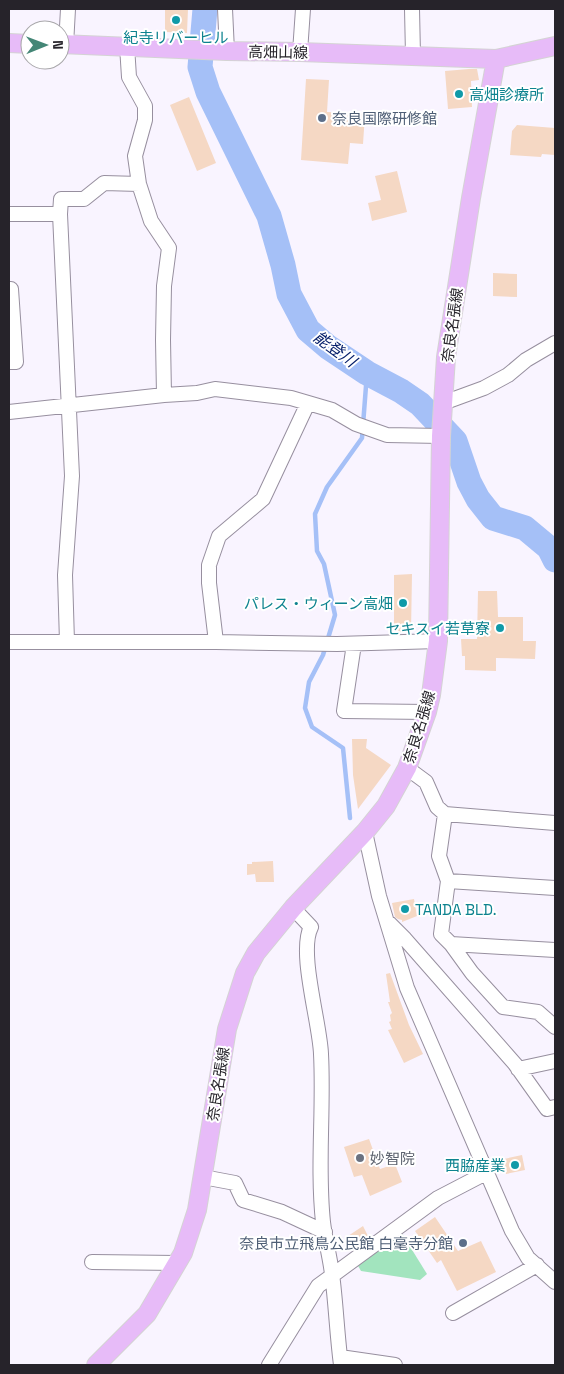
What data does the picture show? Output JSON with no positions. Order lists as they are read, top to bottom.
{
  "streets": {
    "main road": ["高畑山線", "奈良名張線"]
  },
  "crossings": [
    ["高畑山線", "奈良名張線"]
  ],
  "water": ["能登川"],
  "places": [
    "紀寺リバーヒル",
    "高畑診療所",
    "奈良国際研修館",
    "パレス・ウィーン高畑",
    "セキスイ若草寮",
    "TANDA BLD.",
    "妙智院",
    "西脇産業",
    "奈良市立飛鳥公民館 白毫寺分館"
  ],
  "north": "right"
}
